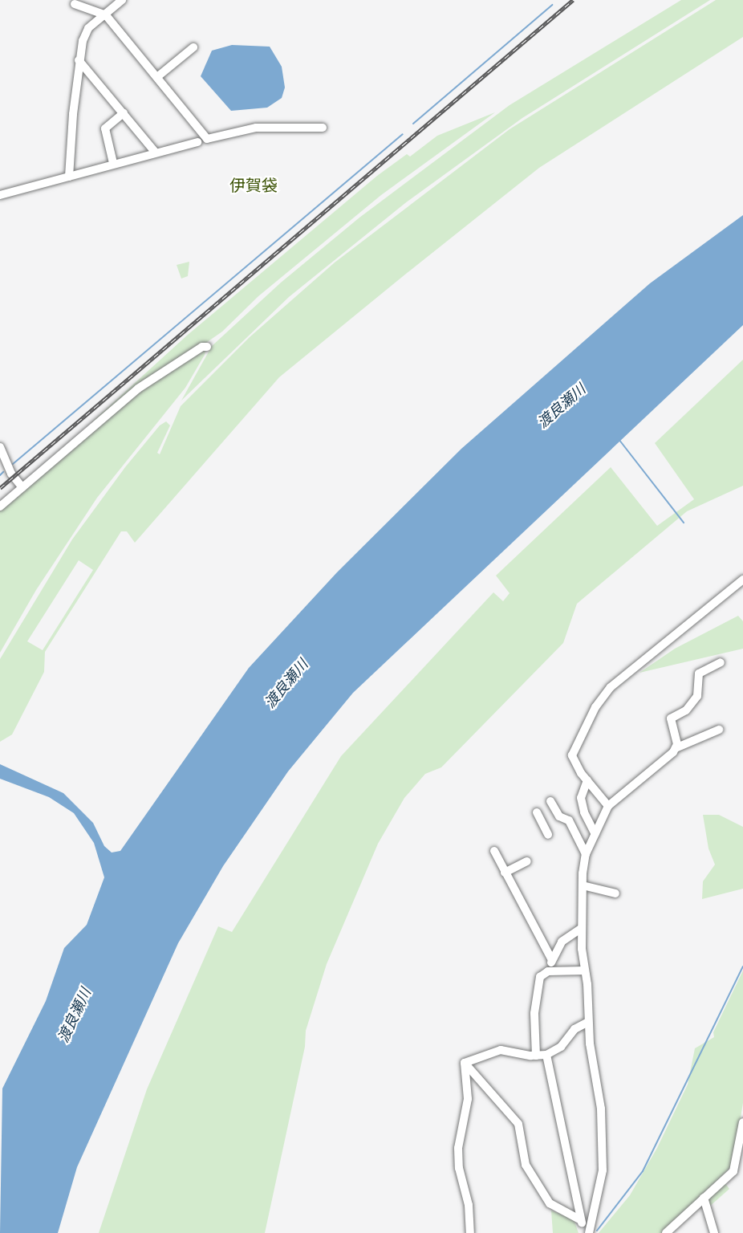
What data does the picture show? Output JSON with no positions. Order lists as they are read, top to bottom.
{
  "districts": ["伊賀袋"],
  "water": ["渡良瀬川"]
}
